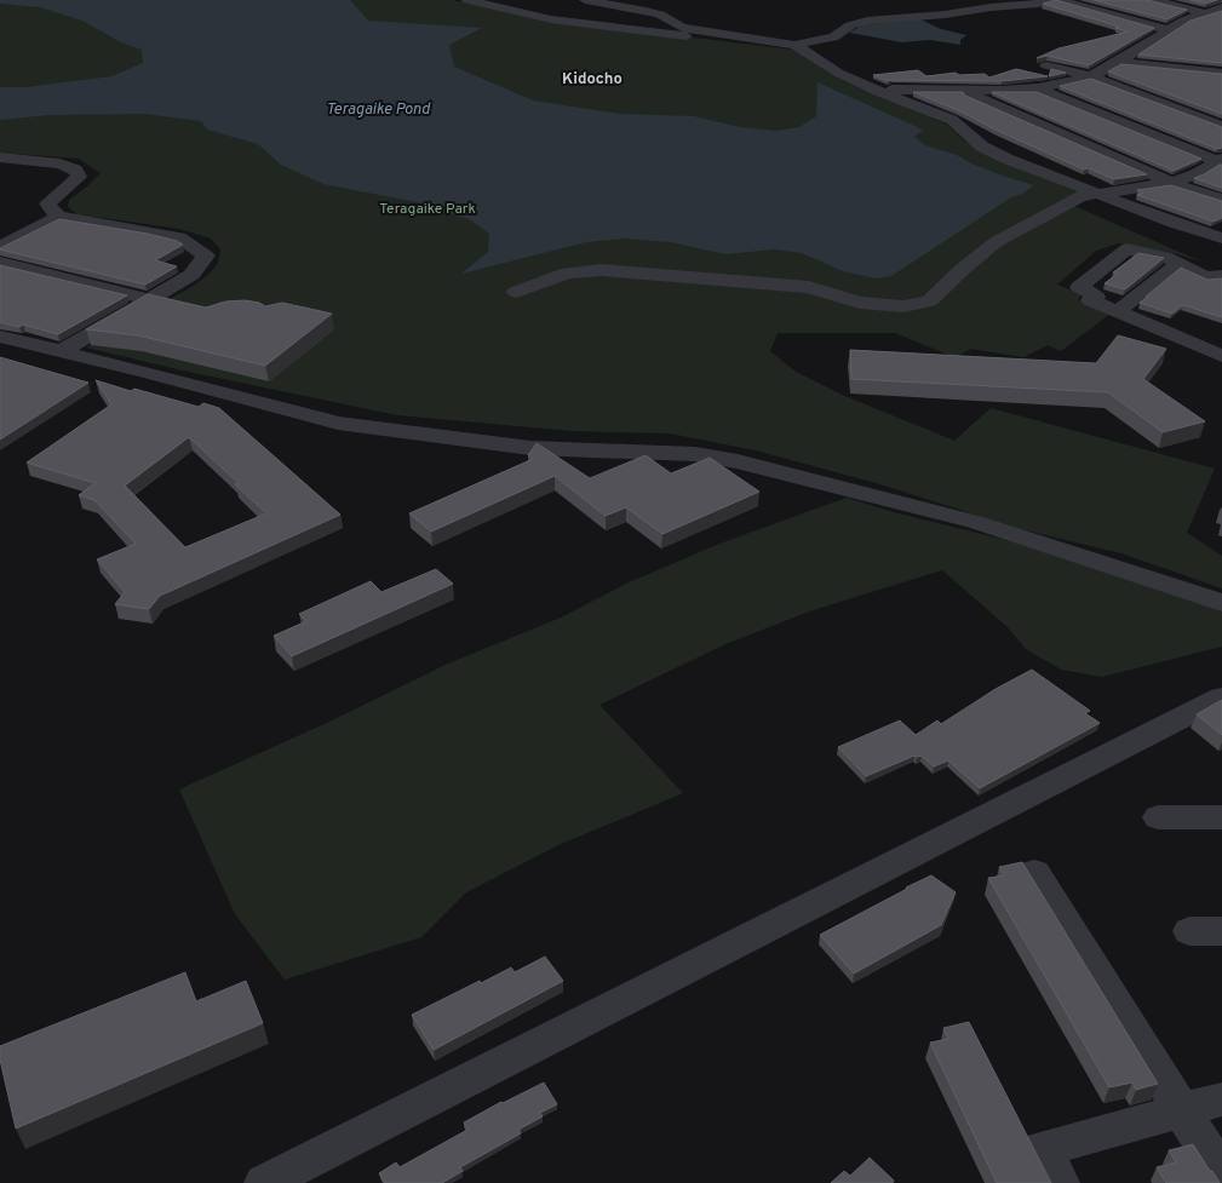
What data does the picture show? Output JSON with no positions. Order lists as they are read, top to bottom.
{
  "districts": ["Kidocho"],
  "water": ["Teragaike Pond"],
  "parks": ["Teragaike Park"]
}
